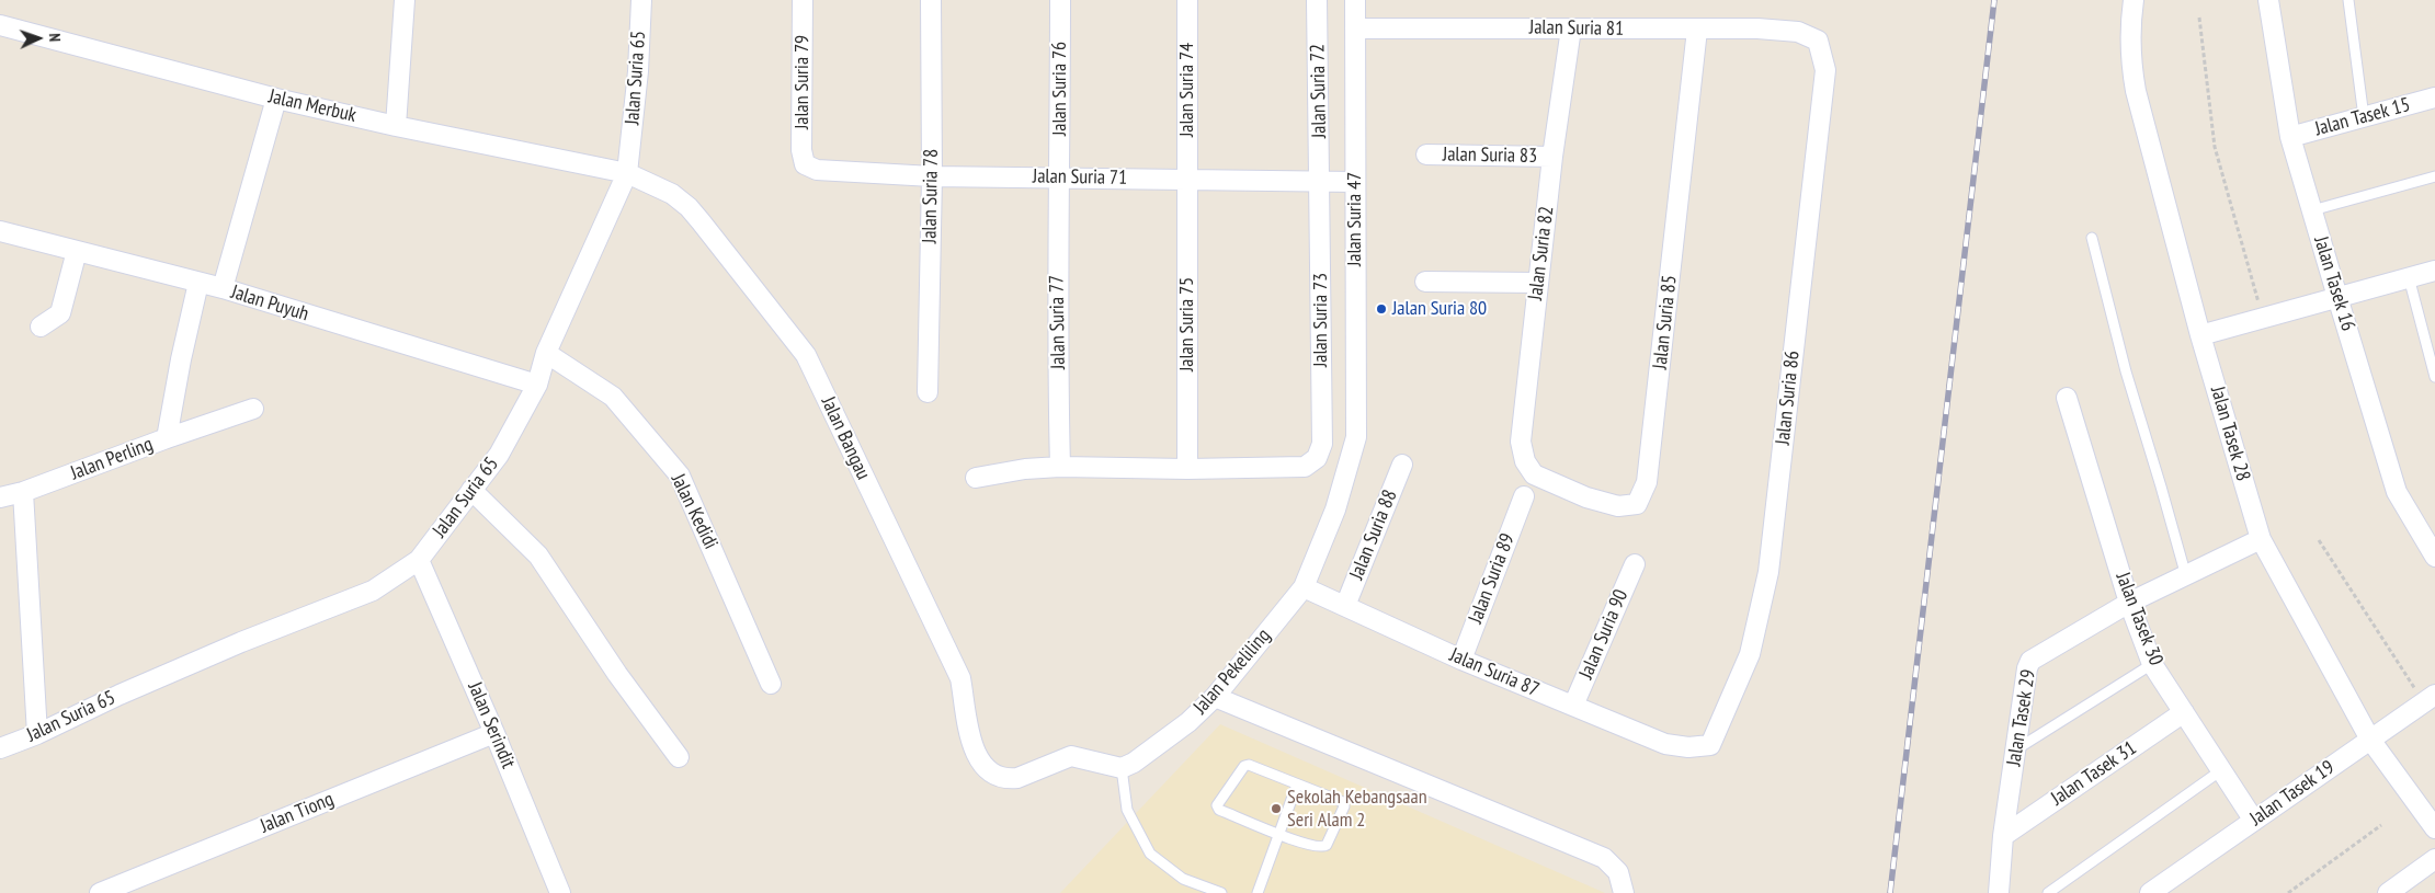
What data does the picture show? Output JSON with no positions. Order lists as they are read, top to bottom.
{
  "streets": {
    "street": [
      "Jalan Suria 81",
      "Jalan Suria 65",
      "Jalan Suria 79",
      "Jalan Suria 76",
      "Jalan Suria 74",
      "Jalan Suria 72",
      "Jalan Merbuk",
      "Jalan Tasek 15",
      "Jalan Suria 83",
      "Jalan Suria 71",
      "Jalan Suria 78",
      "Jalan Suria 47",
      "Jalan Suria 82",
      "Jalan Tasek 16",
      "Jalan Puyuh",
      "Jalan Suria 73",
      "Jalan Suria 77",
      "Jalan Suria 85",
      "Jalan Suria 75",
      "Jalan Suria 86",
      "Jalan Tasek 28",
      "Jalan Bangau",
      "Jalan Perling",
      "Jalan Kedidi",
      "Jalan Suria 88",
      "Jalan Suria 89",
      "Jalan Tasek 30",
      "Jalan Suria 90",
      "Jalan Pekeliling",
      "Jalan Suria 87",
      "Jalan Tasek 29",
      "Jalan Serindit",
      "Jalan Tasek 31",
      "Jalan Tasek 19",
      "Jalan Tiong"
    ]
  },
  "crossings": [
    ["Jalan Suria 81", "Jalan Suria 47"],
    ["Jalan Suria 81", "Jalan Suria 82"],
    ["Jalan Suria 81", "Jalan Suria 85"],
    ["Jalan Suria 81", "Jalan Suria 86"],
    ["Jalan Suria 65", "Jalan Merbuk"],
    ["Jalan Suria 65", "Jalan Puyuh"],
    ["Jalan Suria 65", "Jalan Bangau"],
    ["Jalan Suria 65", "Jalan Kedidi"],
    ["Jalan Suria 65", "Jalan Serindit"],
    ["Jalan Suria 79", "Jalan Suria 71"],
    ["Jalan Suria 76", "Jalan Suria 71"],
    ["Jalan Suria 76", "Jalan Suria 77"],
    ["Jalan Suria 74", "Jalan Suria 71"],
    ["Jalan Suria 74", "Jalan Suria 75"],
    ["Jalan Suria 72", "Jalan Suria 71"],
    ["Jalan Suria 72", "Jalan Suria 73"],
    ["Jalan Merbuk", "Jalan Bangau"],
    ["Jalan Tasek 15", "Jalan Tasek 16"],
    ["Jalan Suria 83", "Jalan Suria 82"],
    ["Jalan Suria 71", "Jalan Suria 78"],
    ["Jalan Suria 71", "Jalan Suria 47"],
    ["Jalan Suria 71", "Jalan Suria 73"],
    ["Jalan Suria 71", "Jalan Suria 77"],
    ["Jalan Suria 71", "Jalan Suria 75"],
    ["Jalan Suria 47", "Jalan Pekeliling"],
    ["Jalan Suria 82", "Jalan Suria 85"],
    ["Jalan Puyuh", "Jalan Perling"],
    ["Jalan Suria 73", "Jalan Suria 75"],
    ["Jalan Suria 86", "Jalan Suria 87"],
    ["Jalan Tasek 28", "Jalan Tasek 29"],
    ["Jalan Tasek 28", "Jalan Tasek 19"],
    ["Jalan Bangau", "Jalan Pekeliling"],
    ["Jalan Suria 88", "Jalan Suria 87"],
    ["Jalan Suria 89", "Jalan Suria 87"],
    ["Jalan Tasek 30", "Jalan Tasek 29"],
    ["Jalan Tasek 30", "Jalan Tasek 31"],
    ["Jalan Tasek 30", "Jalan Tasek 19"],
    ["Jalan Suria 90", "Jalan Suria 87"],
    ["Jalan Pekeliling", "Jalan Suria 87"],
    ["Jalan Tasek 29", "Jalan Tasek 31"],
    ["Jalan Serindit", "Jalan Tiong"]
  ],
  "places": ["Jalan Suria 80", "Sekolah Kebangsaan Seri Alam 2"],
  "north": "right"
}
